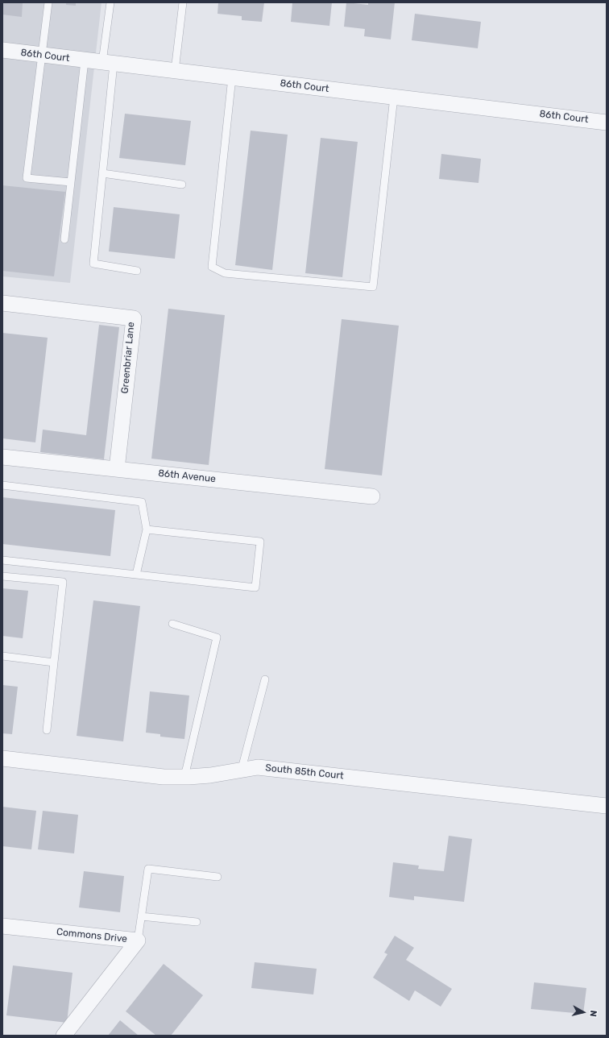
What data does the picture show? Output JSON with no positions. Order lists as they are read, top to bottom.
{
  "streets": {
    "street": [
      "86th Court",
      "Greenbriar Lane",
      "86th Avenue",
      "South 85th Court",
      "Commons Drive"
    ]
  },
  "crossings": [
    ["Greenbriar Lane", "86th Avenue"]
  ],
  "north": "right"
}
